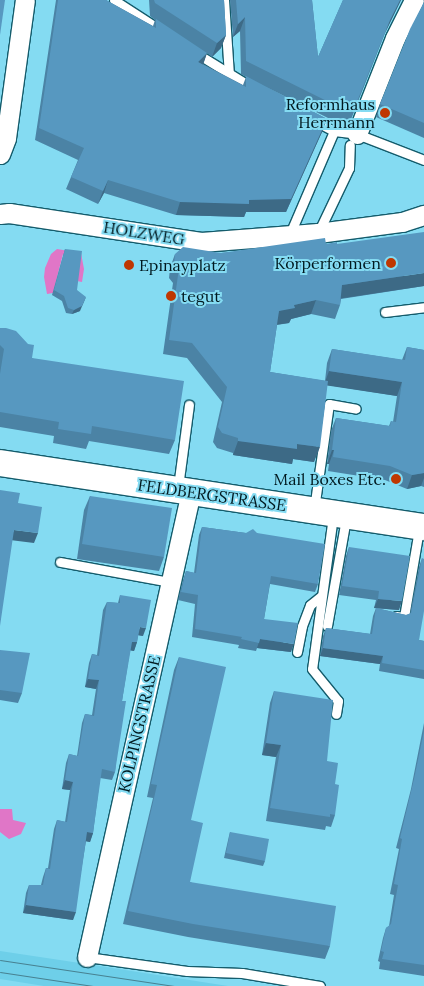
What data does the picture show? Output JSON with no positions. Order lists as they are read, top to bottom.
{
  "streets": {
    "street": ["HOLZWEG", "FELDBERGSTRASSE", "KOLPINGSTRASSE"]
  },
  "crossings": [
    ["FELDBERGSTRASSE", "KOLPINGSTRASSE"]
  ],
  "places": [
    "Reformhaus Herrmann",
    "Körperformen",
    "Epinayplatz",
    "tegut",
    "Mail Boxes Etc."
  ]
}
